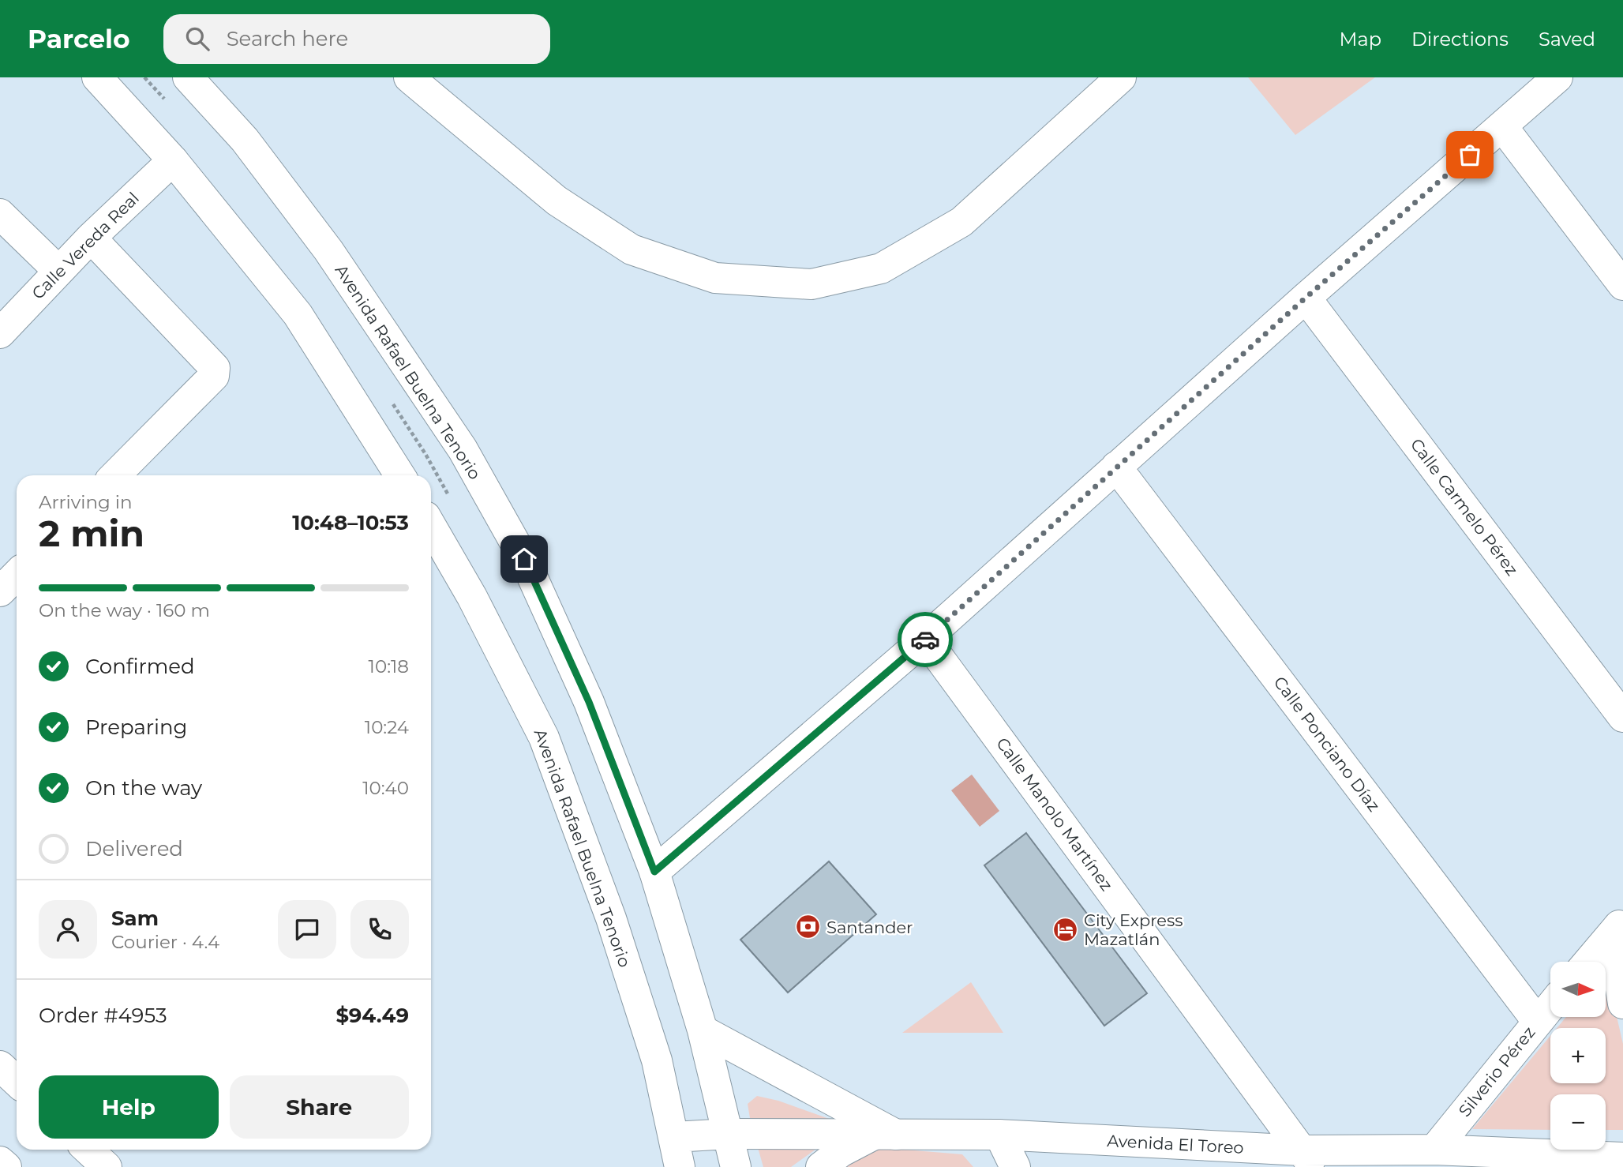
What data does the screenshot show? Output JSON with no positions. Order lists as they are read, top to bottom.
{
  "streets": {
    "street": [
      "Calle Vereda Real",
      "Avenida Rafael Buelna Tenorio",
      "Calle Carmelo Pérez",
      "Calle Ponciano Díaz",
      "Calle Manolo Martínez",
      "Silverio Pérez",
      "Avenida El Toreo"
    ]
  },
  "crossings": [
    ["Avenida Rafael Buelna Tenorio", "Avenida El Toreo"],
    ["Calle Ponciano Díaz", "Silverio Pérez"],
    ["Calle Manolo Martínez", "Avenida El Toreo"],
    ["Silverio Pérez", "Avenida El Toreo"]
  ],
  "places": {
    "bank": ["Santander"],
    "hotel": ["City Express Mazatlán"]
  },
  "north": "right",
  "page": {
    "header": "Parcelo",
    "search": "Search here",
    "nav": ["Map", "Directions", "Saved"],
    "heading": ["2 min", "Arriving in", "10:48–10:53"],
    "panel": [
      "Sam",
      "Courier · 4.4",
      "Order #4953",
      "$94.49"
    ],
    "bar": "On the way · 160 m",
    "list": [
      ["Confirmed", "10:18"],
      ["Preparing", "10:24"],
      ["On the way", "10:40"],
      "Delivered"
    ],
    "map_buttons": ["+", "−"],
    "buttons": ["Help", "Share"]
  }
}
